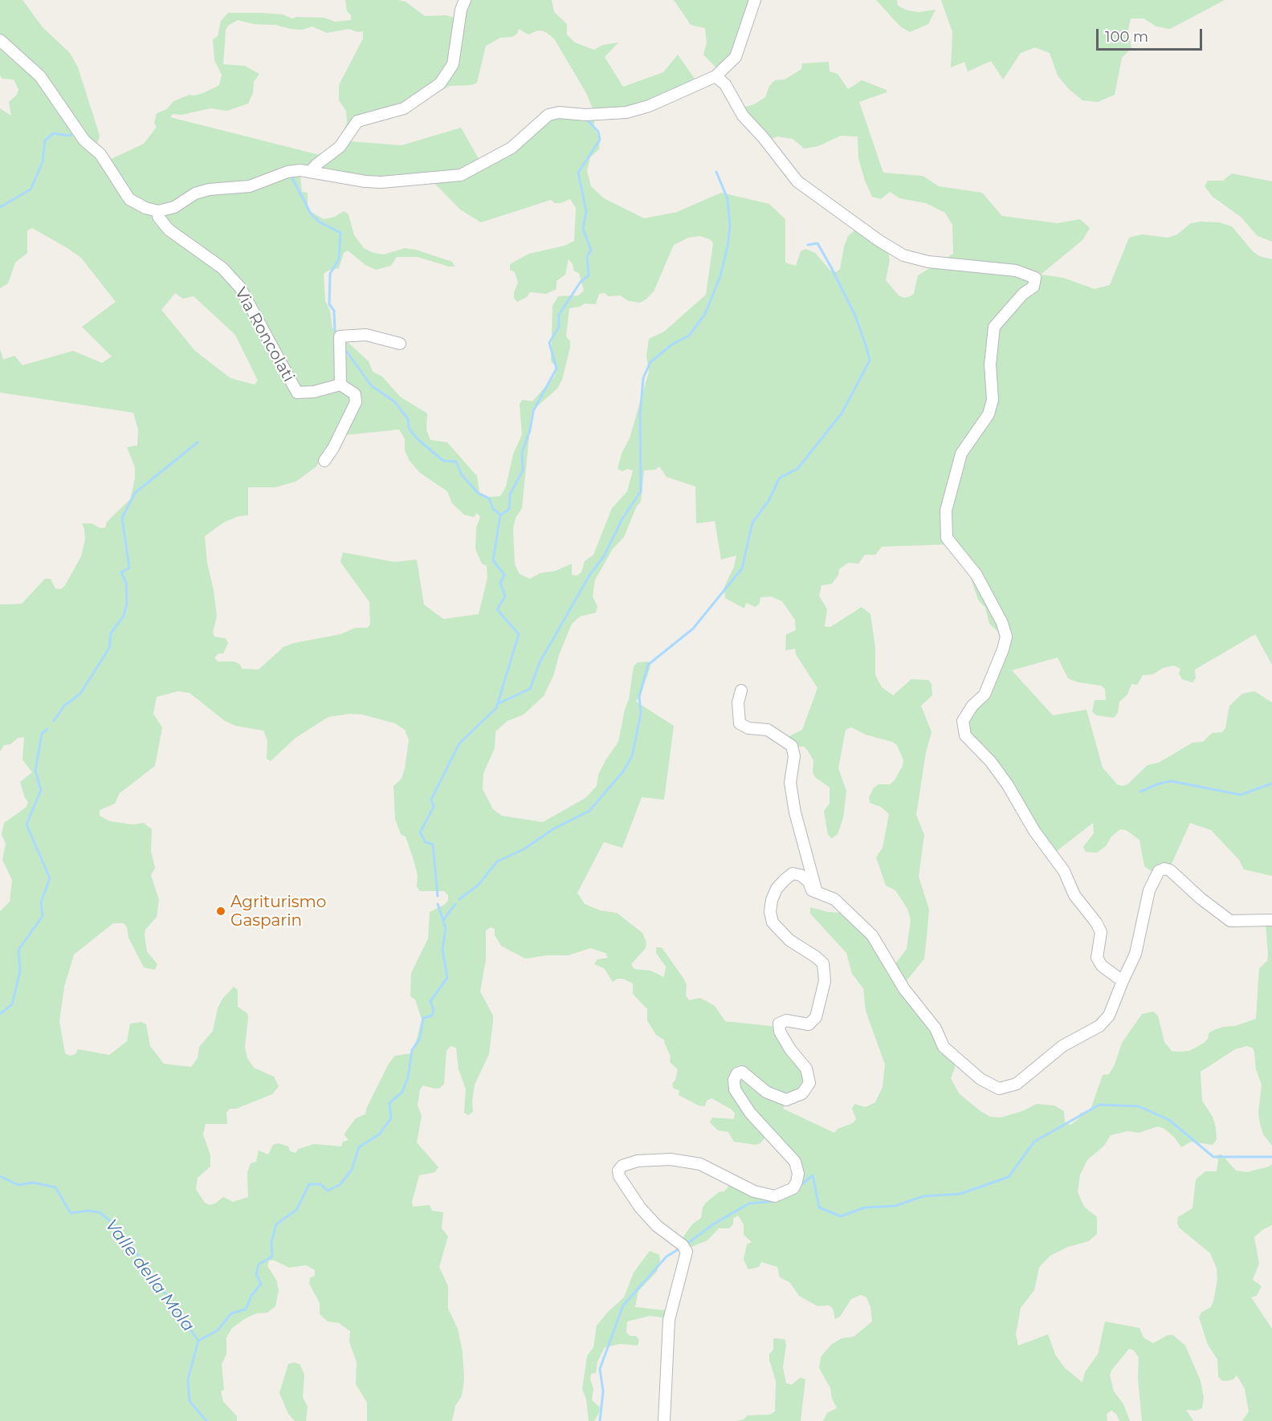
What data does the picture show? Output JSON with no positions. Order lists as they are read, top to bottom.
{
  "streets": {
    "street": ["Via Roncolati"]
  },
  "water": ["Valle della Mola"],
  "places": ["Agriturismo Gasparin"],
  "scale_bar": "100 m"
}
